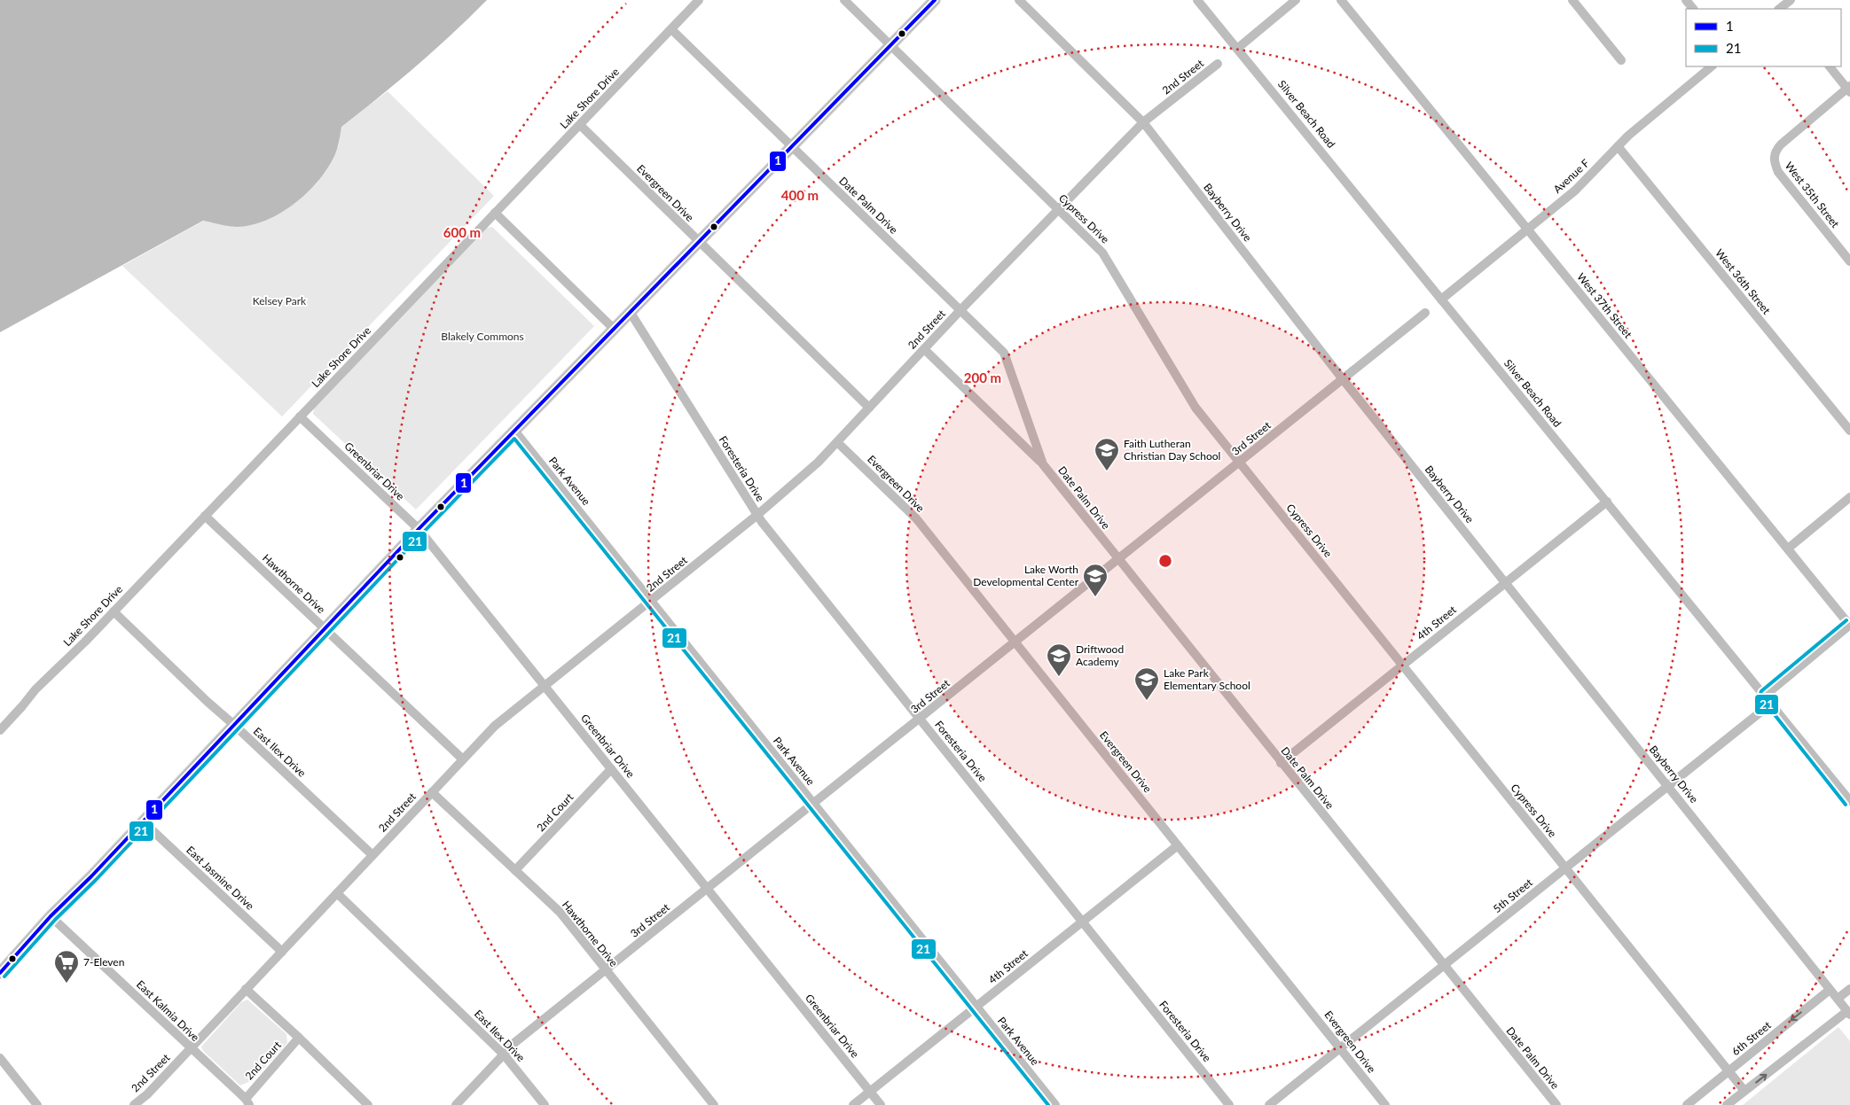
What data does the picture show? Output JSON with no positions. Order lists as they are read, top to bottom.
{
  "streets": {
    "street": [
      "2nd Street",
      "Lake Shore Drive",
      "Silver Beach Road",
      "Avenue F",
      "Evergreen Drive",
      "West 35th Street",
      "Date Palm Drive",
      "Bayberry Drive",
      "Cypress Drive",
      "West 36th Street",
      "West 37th Street",
      "3rd Street",
      "Foresteria Drive",
      "Greenbriar Drive",
      "Park Avenue",
      "Hawthorne Drive",
      "4th Street",
      "East Ilex Drive",
      "2nd Court",
      "East Jasmine Drive",
      "5th Street",
      "East Kalmia Drive",
      "6th Street"
    ]
  },
  "crossings": [
    ["2nd Street", "Evergreen Drive"],
    ["2nd Street", "Date Palm Drive"],
    ["2nd Street", "Bayberry Drive"],
    ["2nd Street", "Cypress Drive"],
    ["2nd Street", "Foresteria Drive"],
    ["2nd Street", "Greenbriar Drive"],
    ["2nd Street", "Park Avenue"],
    ["2nd Street", "Hawthorne Drive"],
    ["2nd Street", "East Ilex Drive"],
    ["2nd Street", "East Jasmine Drive"],
    ["2nd Street", "East Kalmia Drive"],
    ["Lake Shore Drive", "Evergreen Drive"],
    ["Lake Shore Drive", "Date Palm Drive"],
    ["Lake Shore Drive", "Greenbriar Drive"],
    ["Lake Shore Drive", "Hawthorne Drive"],
    ["Lake Shore Drive", "East Ilex Drive"],
    ["Silver Beach Road", "Avenue F"],
    ["Silver Beach Road", "4th Street"],
    ["Silver Beach Road", "5th Street"],
    ["Avenue F", "West 36th Street"],
    ["Avenue F", "West 37th Street"],
    ["Evergreen Drive", "3rd Street"],
    ["Evergreen Drive", "4th Street"],
    ["Evergreen Drive", "5th Street"],
    ["Date Palm Drive", "3rd Street"],
    ["Date Palm Drive", "4th Street"],
    ["Date Palm Drive", "5th Street"],
    ["Bayberry Drive", "3rd Street"],
    ["Bayberry Drive", "4th Street"],
    ["Bayberry Drive", "5th Street"],
    ["Bayberry Drive", "6th Street"],
    ["Cypress Drive", "3rd Street"],
    ["Cypress Drive", "4th Street"],
    ["Cypress Drive", "5th Street"],
    ["Cypress Drive", "6th Street"],
    ["West 37th Street", "5th Street"],
    ["3rd Street", "Foresteria Drive"],
    ["3rd Street", "Greenbriar Drive"],
    ["3rd Street", "Park Avenue"],
    ["3rd Street", "Hawthorne Drive"],
    ["3rd Street", "East Ilex Drive"],
    ["Foresteria Drive", "4th Street"],
    ["Greenbriar Drive", "4th Street"],
    ["Greenbriar Drive", "2nd Court"],
    ["Park Avenue", "4th Street"],
    ["Hawthorne Drive", "2nd Court"],
    ["2nd Court", "East Kalmia Drive"]
  ],
  "parks": ["Kelsey Park", "Blakely Commons"],
  "places": {
    "school or university": [
      "Faith Lutheran Christian Day School",
      "Lake Worth Developmental Center",
      "Driftwood Academy",
      "Lake Park Elementary School"
    ],
    "supermarket": ["7-Eleven"]
  },
  "lines": ["transit line 1", "transit line 21"],
  "legend": ["1", "21"],
  "rings": ["400 m", "600 m", "200 m"]
}
